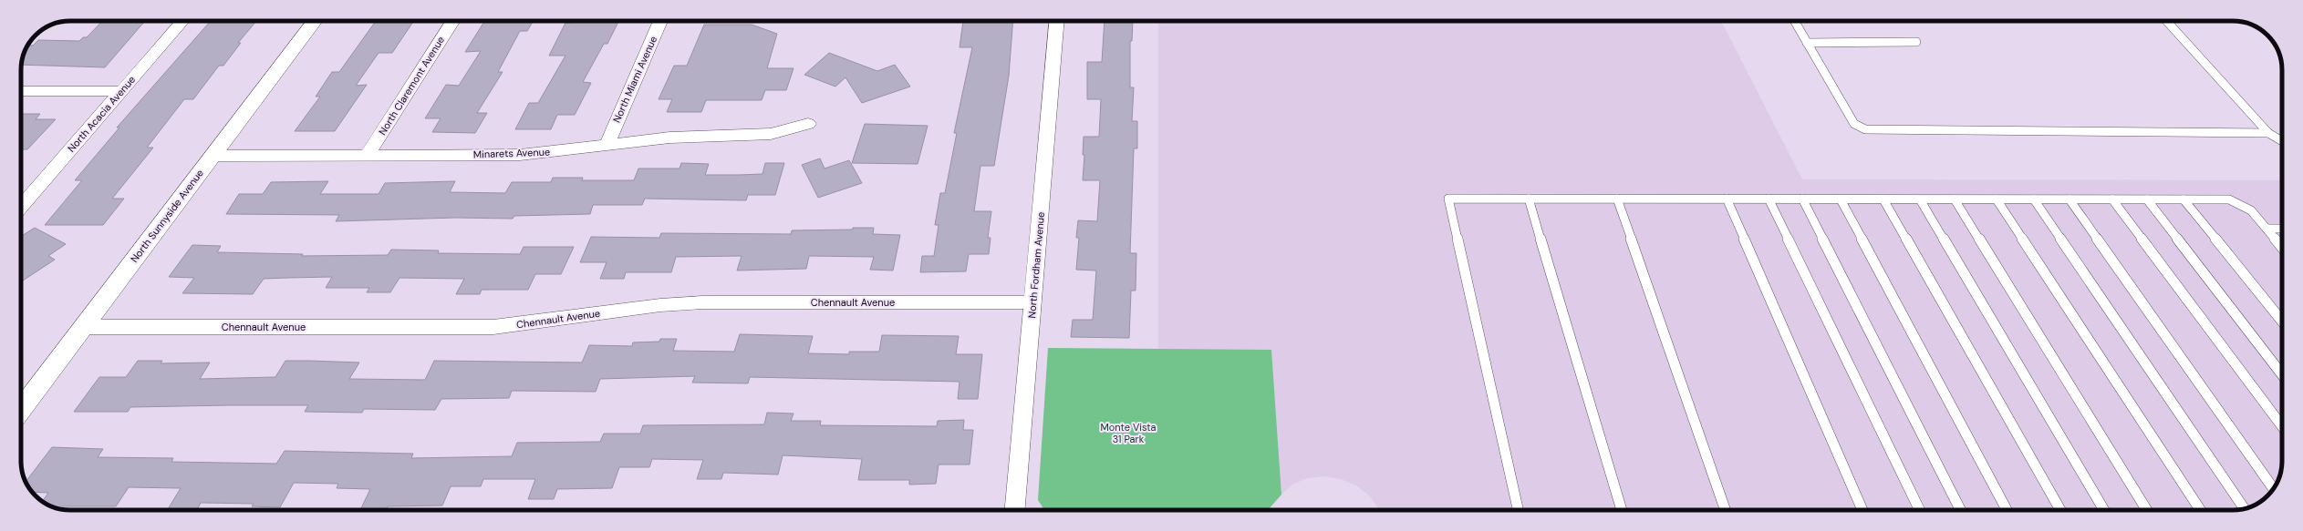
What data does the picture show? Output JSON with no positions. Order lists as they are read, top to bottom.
{
  "streets": {
    "main road": ["North Sunnyside Avenue"],
    "street": [
      "North Miami Avenue",
      "North Claremont Avenue",
      "North Acacia Avenue",
      "Minarets Avenue",
      "North Fordham Avenue",
      "Chennault Avenue"
    ]
  },
  "crossings": [
    ["North Miami Avenue", "Minarets Avenue"],
    ["North Claremont Avenue", "Minarets Avenue"],
    ["Minarets Avenue", "North Sunnyside Avenue"],
    ["North Sunnyside Avenue", "Chennault Avenue"],
    ["North Fordham Avenue", "Chennault Avenue"]
  ],
  "parks": ["Monte Vista 31 Park"]
}
